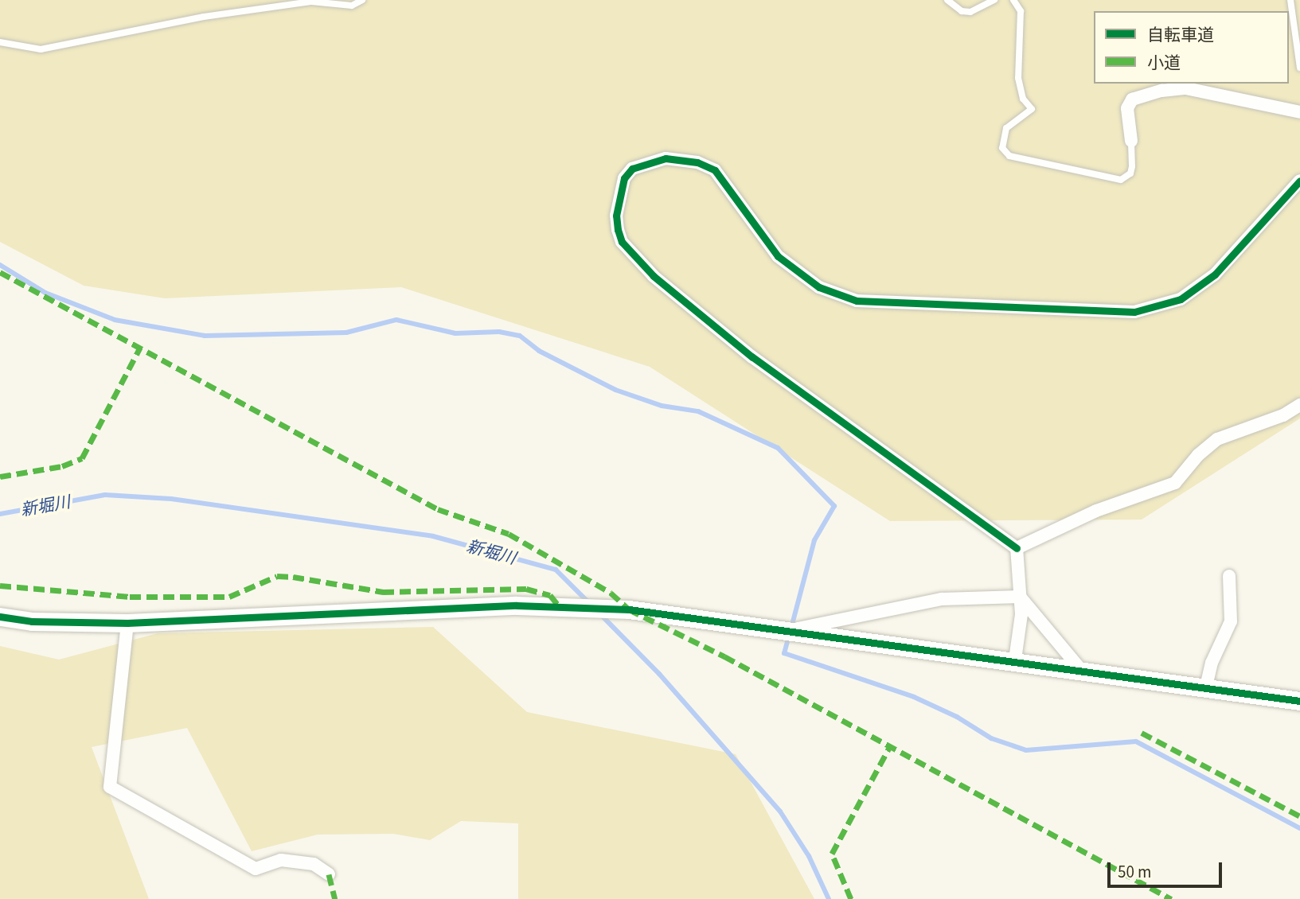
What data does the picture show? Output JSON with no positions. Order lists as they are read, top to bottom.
{
  "water": ["新堀川"],
  "legend": ["自転車道", "小道"],
  "scale_bar": "50 m"
}
